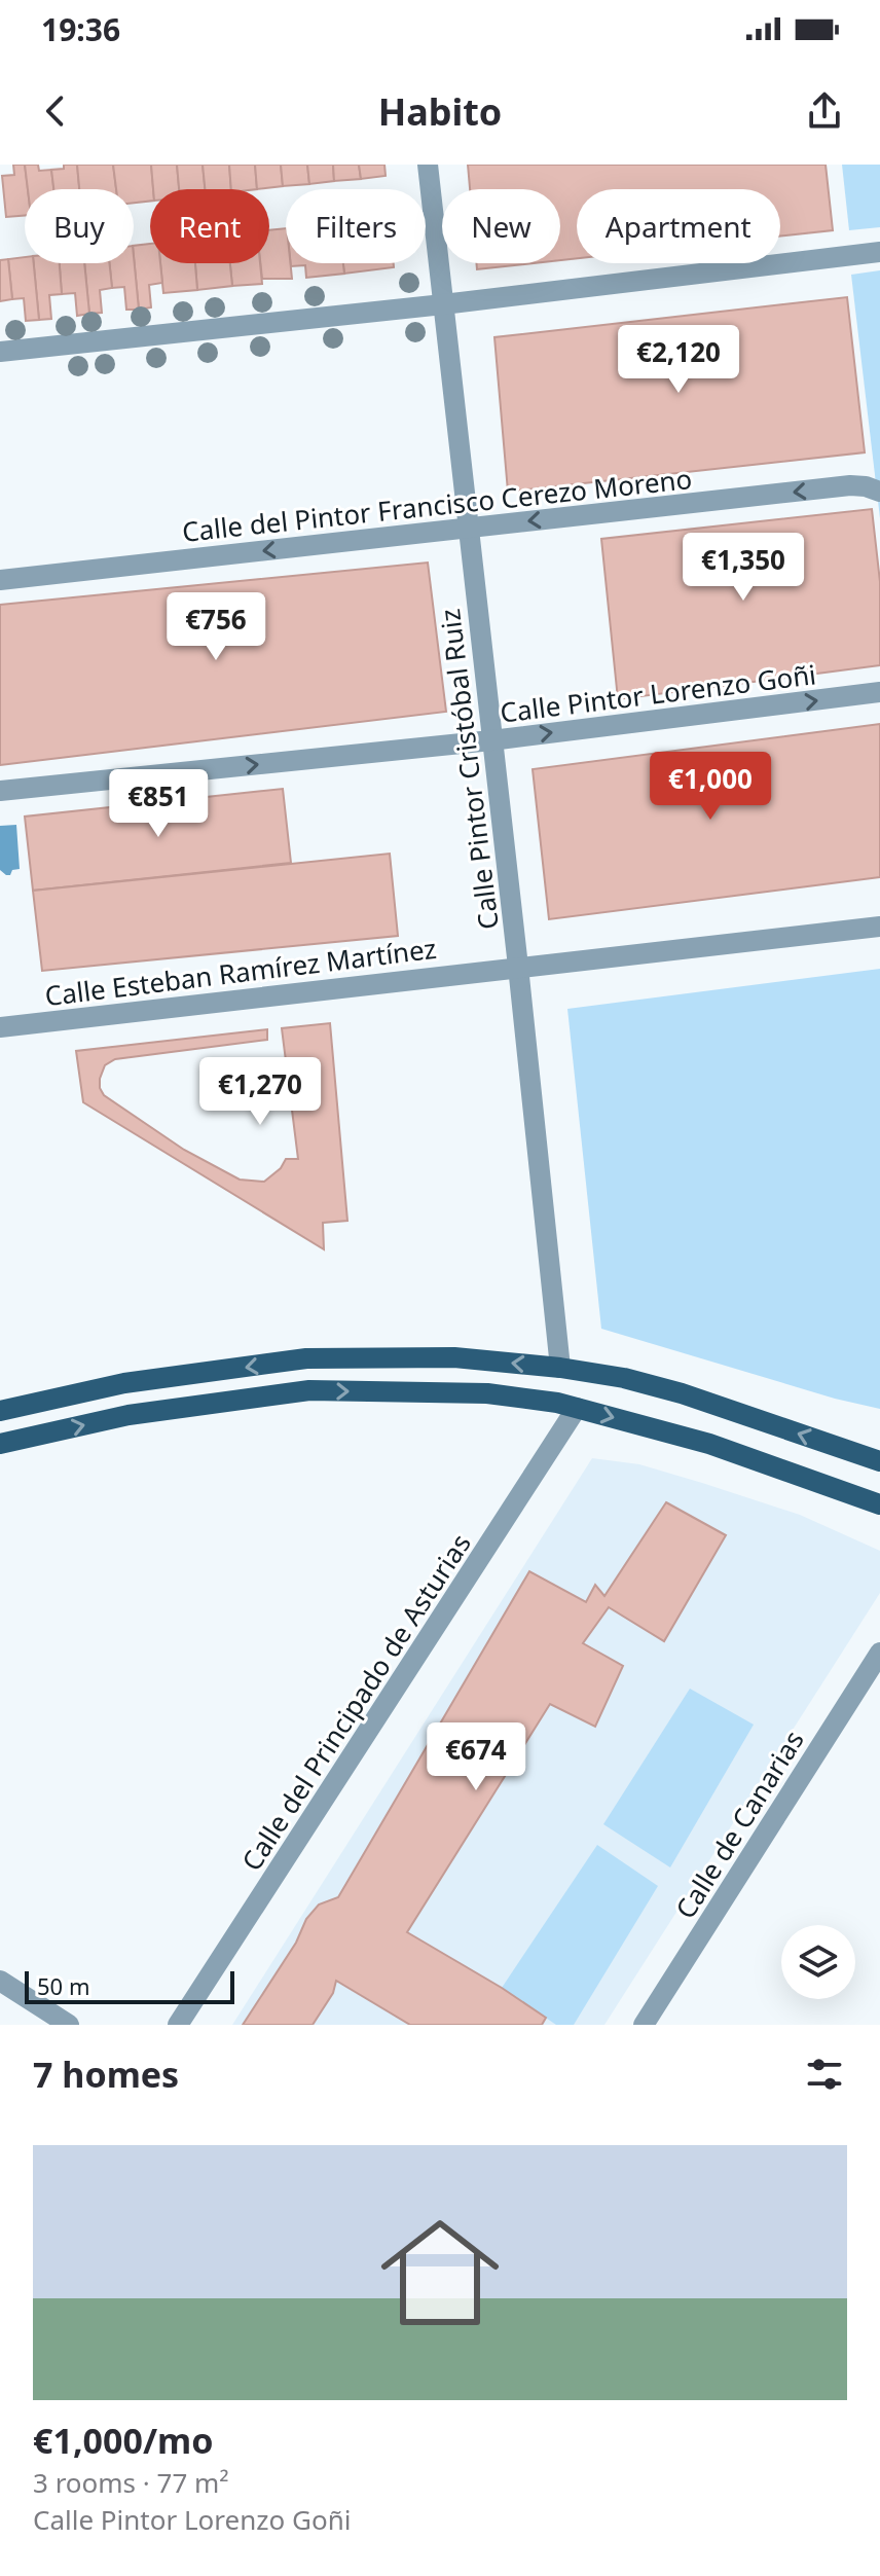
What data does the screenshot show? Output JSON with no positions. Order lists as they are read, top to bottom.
{
  "streets": {
    "street": [
      "Calle del Pintor Francisco Cerezo Moreno",
      "Calle Pintor Lorenzo Goñi",
      "Calle Pintor Cristóbal Ruiz",
      "Calle Esteban Ramírez Martínez",
      "Calle del Principado de Asturias",
      "Calle de Canarias"
    ]
  },
  "crossings": [
    ["Calle del Pintor Francisco Cerezo Moreno", "Calle Pintor Cristóbal Ruiz"],
    ["Calle Pintor Lorenzo Goñi", "Calle Pintor Cristóbal Ruiz"],
    ["Calle Pintor Cristóbal Ruiz", "Calle Esteban Ramírez Martínez"]
  ],
  "one_way": ["Calle del Pintor Francisco Cerezo Moreno", "Calle Pintor Lorenzo Goñi"],
  "scale_bar": "50 m",
  "page": {
    "status": "19:36",
    "header": "Habito",
    "chip": [
      "Buy",
      "Rent",
      "Filters",
      "New",
      "Apartment"
    ],
    "price": [
      "€2,120",
      "€1,350",
      "€756",
      "€1,000",
      "€851",
      "€1,270",
      "€674"
    ],
    "scale": "50 m",
    "heading": "7 homes",
    "list": [
      {
        "name": "€1,000/mo",
        "note": "3 rooms · 77 m² · Calle Pintor Lorenzo Goñi"
      }
    ]
  }
}
